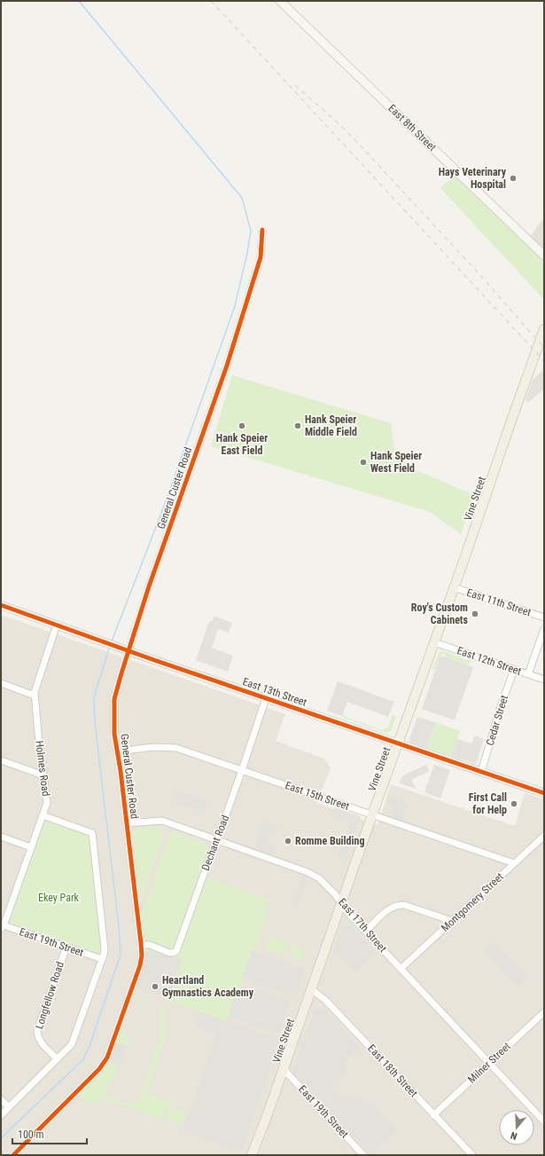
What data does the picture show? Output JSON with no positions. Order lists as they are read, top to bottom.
{
  "streets": {
    "main road": ["East 8th Street", "Vine Street"],
    "street": [
      "General Custer Road",
      "East 11th Street",
      "East 12th Street",
      "East 13th Street",
      "Cedar Street",
      "Holmes Road",
      "East 15th Street",
      "Dechant Road",
      "Montgomery Street",
      "East 17th Street",
      "East 19th Street",
      "Longfellow Road",
      "Milner Street",
      "East 18th Street"
    ]
  },
  "crossings": [
    ["General Custer Road", "East 13th Street"],
    ["General Custer Road", "East 15th Street"],
    ["General Custer Road", "Dechant Road"],
    ["General Custer Road", "East 17th Street"],
    ["Vine Street", "East 11th Street"],
    ["Vine Street", "East 12th Street"],
    ["Vine Street", "East 13th Street"],
    ["Vine Street", "East 15th Street"],
    ["Vine Street", "East 17th Street"],
    ["Vine Street", "East 19th Street"],
    ["Vine Street", "East 18th Street"],
    ["East 12th Street", "Cedar Street"],
    ["East 13th Street", "Cedar Street"],
    ["East 13th Street", "Holmes Road"],
    ["East 13th Street", "Dechant Road"],
    ["Holmes Road", "East 19th Street"],
    ["East 15th Street", "Dechant Road"],
    ["East 15th Street", "Montgomery Street"],
    ["Dechant Road", "East 17th Street"],
    ["Montgomery Street", "East 17th Street"],
    ["East 17th Street", "Milner Street"],
    ["East 19th Street", "Longfellow Road"],
    ["Milner Street", "East 18th Street"]
  ],
  "parks": ["Ekey Park"],
  "places": [
    "Hays Veterinary Hospital",
    "Hank Speier East Field",
    "Hank Speier Middle Field",
    "Hank Speier West Field",
    "Roy's Custom Cabinets",
    "First Call for Help",
    "Romme Building",
    "Heartland Gymnastics Academy"
  ],
  "scale_bar": "100 m",
  "north": "bottom"
}
